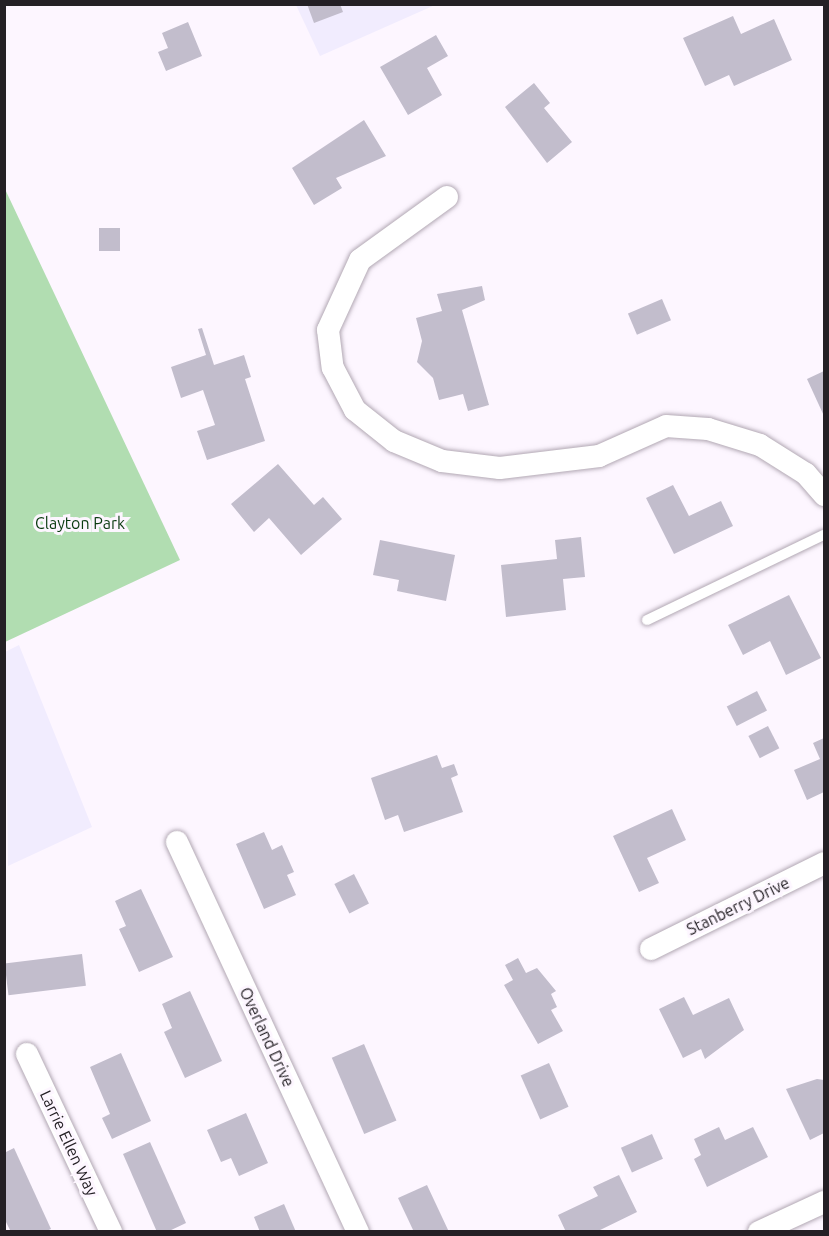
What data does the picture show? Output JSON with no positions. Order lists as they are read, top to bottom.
{
  "streets": {
    "street": ["Stanberry Drive", "Overland Drive", "Larrie Ellen Way"]
  },
  "parks": ["Clayton Park"]
}
